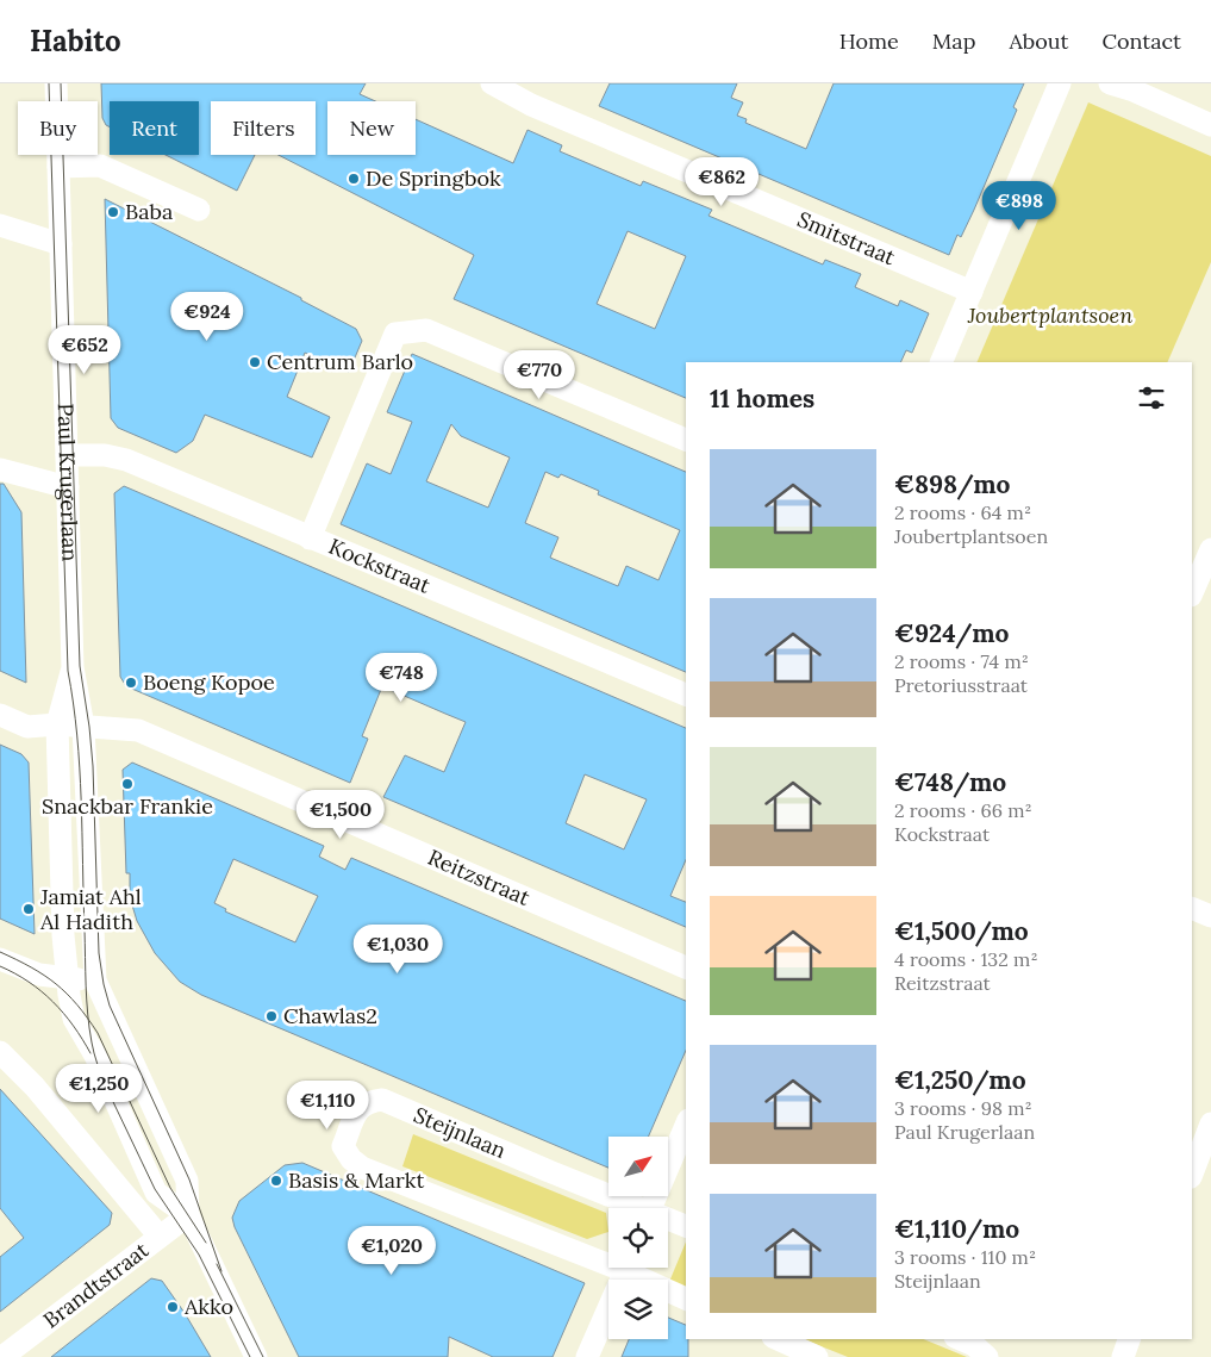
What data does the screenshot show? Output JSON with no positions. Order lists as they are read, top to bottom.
{
  "streets": {
    "street": [
      "Smitstraat",
      "Paul Krugerlaan",
      "Kockstraat",
      "Reitzstraat",
      "Steijnlaan",
      "Brandtstraat"
    ]
  },
  "crossings": [
    ["Paul Krugerlaan", "Kockstraat"],
    ["Paul Krugerlaan", "Reitzstraat"],
    ["Paul Krugerlaan", "Brandtstraat"]
  ],
  "parks": ["Joubertplantsoen"],
  "places": [
    "De Springbok",
    "Baba",
    "Centrum Barlo",
    "Boeng Kopoe",
    "Snackbar Frankie",
    "Jamiat Ahl Al Hadith",
    "Chawlas2",
    "Basis & Markt",
    "Akko"
  ],
  "north": "top right",
  "page": {
    "header": "Habito",
    "nav": [
      "Home",
      "Map",
      "About",
      "Contact"
    ],
    "chip": [
      "Buy",
      "Rent",
      "Filters",
      "New"
    ],
    "price": [
      "€862",
      "€898",
      "€924",
      "€652",
      "€770",
      "€748",
      "€1,500",
      "€1,030",
      "€1,250",
      "€1,110",
      "€1,020"
    ],
    "heading": "11 homes",
    "list": [
      {
        "name": "€898/mo",
        "note": "2 rooms · 64 m² · Joubertplantsoen"
      },
      {
        "name": "€924/mo",
        "note": "2 rooms · 74 m² · Pretoriusstraat"
      },
      {
        "name": "€748/mo",
        "note": "2 rooms · 66 m² · Kockstraat"
      },
      {
        "name": "€1,500/mo",
        "note": "4 rooms · 132 m² · Reitzstraat"
      },
      {
        "name": "€1,250/mo",
        "note": "3 rooms · 98 m² · Paul Krugerlaan"
      },
      {
        "name": "€1,110/mo",
        "note": "3 rooms · 110 m² · Steijnlaan"
      }
    ]
  }
}
